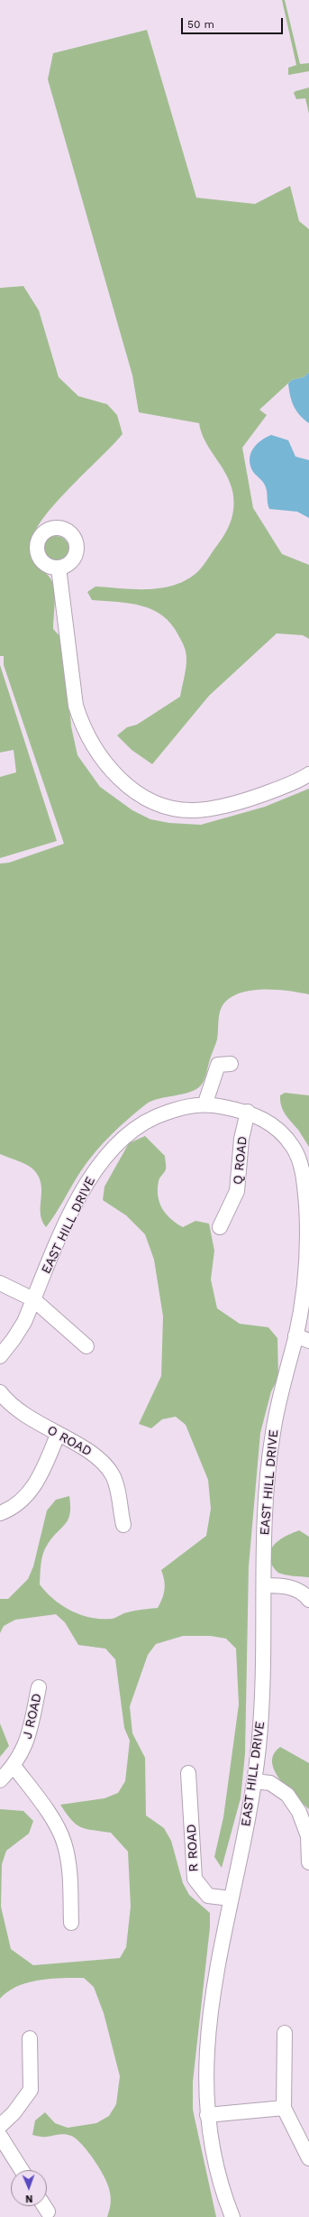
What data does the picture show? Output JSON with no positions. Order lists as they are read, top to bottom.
{
  "streets": {
    "street": [
      "Q ROAD",
      "EAST HILL DRIVE",
      "O ROAD",
      "J ROAD",
      "R ROAD"
    ]
  },
  "crossings": [
    ["Q ROAD", "EAST HILL DRIVE"],
    ["EAST HILL DRIVE", "R ROAD"]
  ],
  "scale_bar": "50 m",
  "north": "bottom"
}
